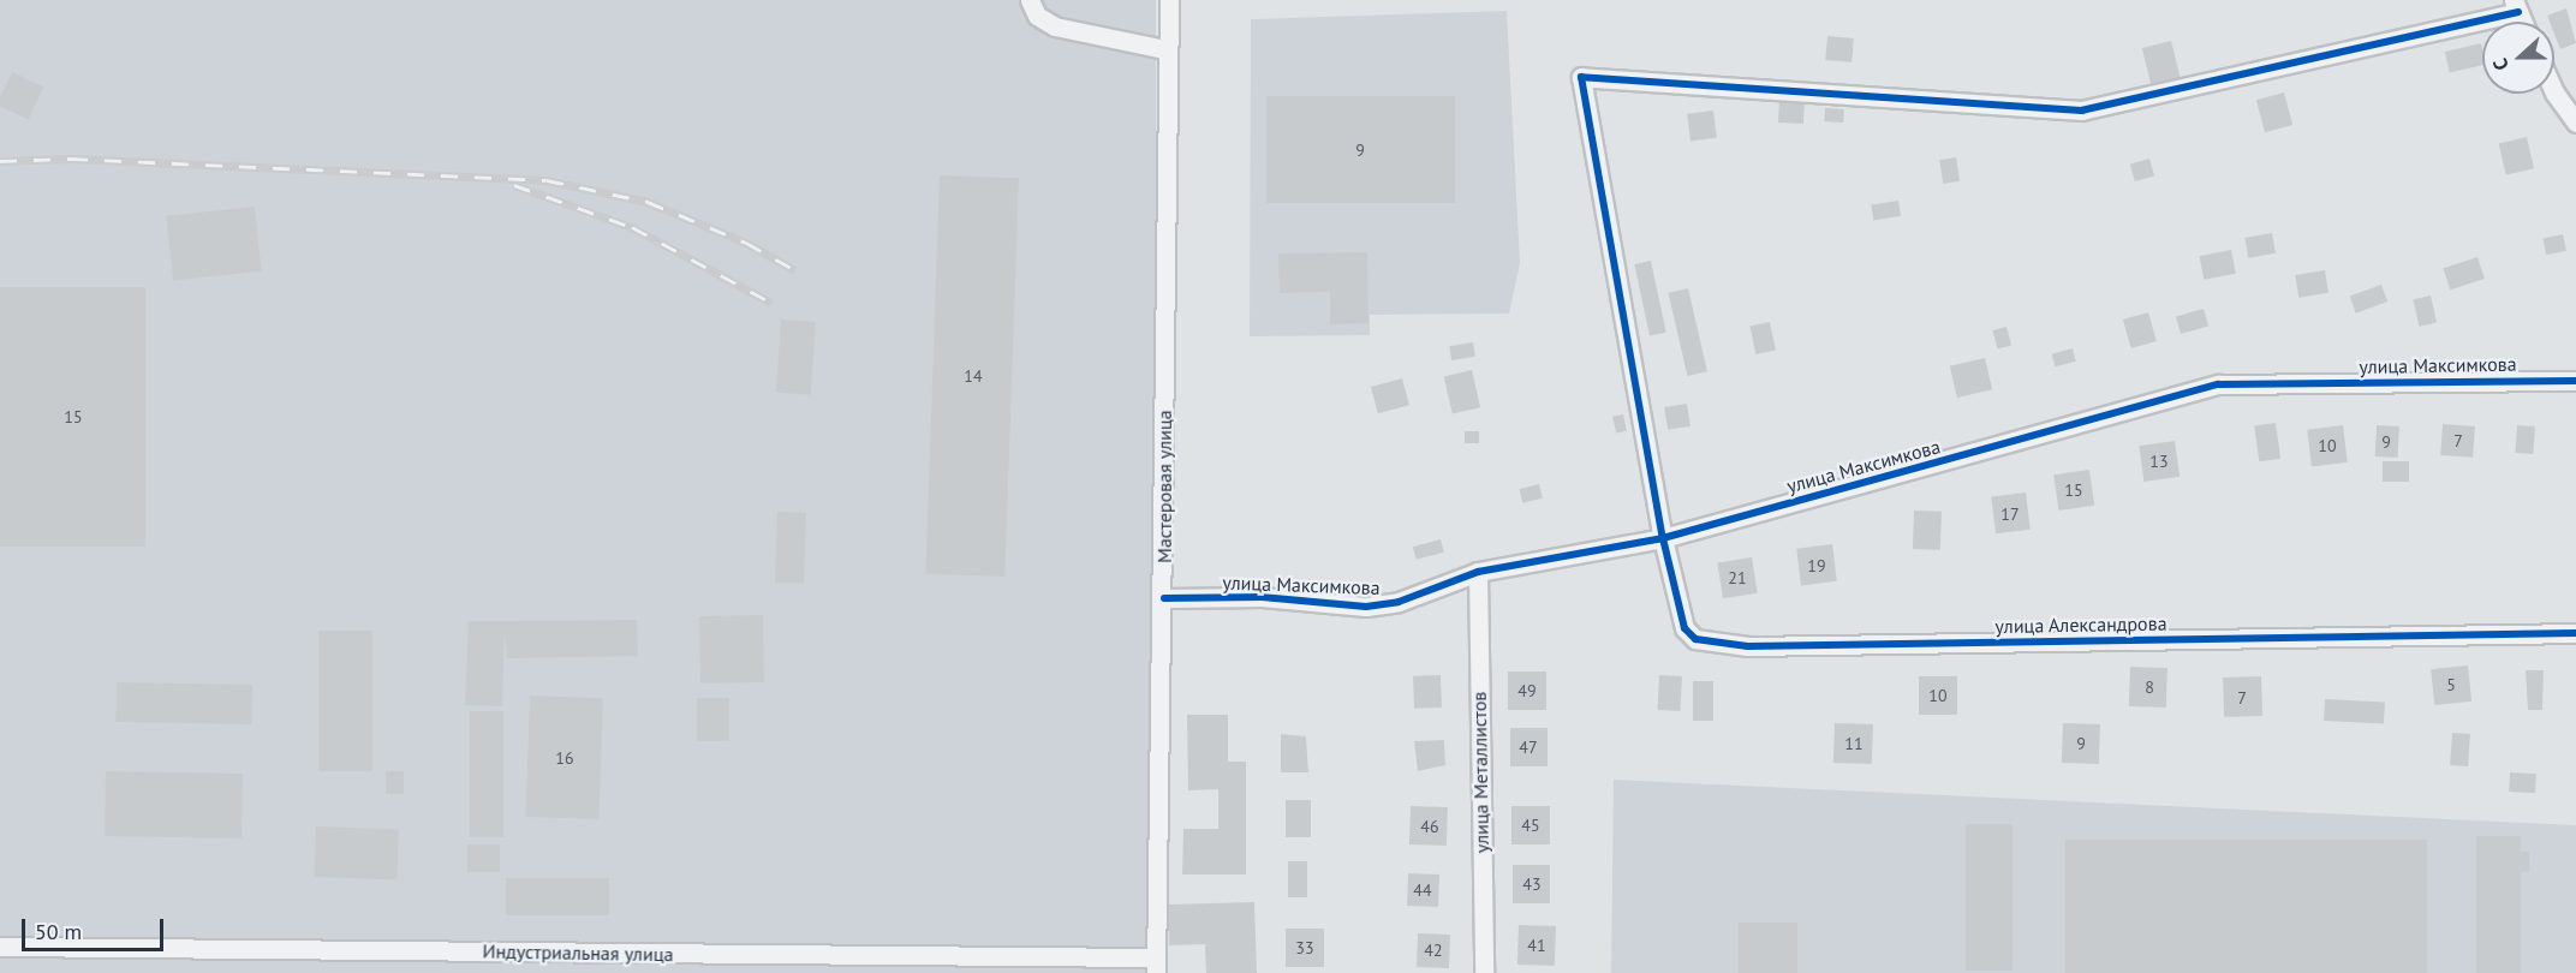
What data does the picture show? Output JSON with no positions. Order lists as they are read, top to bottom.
{
  "streets": {
    "street": [
      "улица Максимкова",
      "Мастеровая улица",
      "улица Александрова",
      "улица Металлистов",
      "Индустриальная улица"
    ]
  },
  "crossings": [
    ["улица Максимкова", "Мастеровая улица"],
    ["улица Максимкова", "улица Александрова"],
    ["улица Максимкова", "улица Металлистов"],
    ["Мастеровая улица", "Индустриальная улица"]
  ],
  "house_numbers": [
    "9",
    "14",
    "15",
    "7",
    "9",
    "10",
    "13",
    "15",
    "17",
    "19",
    "21",
    "5",
    "8",
    "49",
    "10",
    "7",
    "11",
    "9",
    "47",
    "16",
    "45",
    "46",
    "43",
    "44",
    "41",
    "33",
    "42"
  ],
  "scale_bar": "50 m",
  "north": "left"
}
